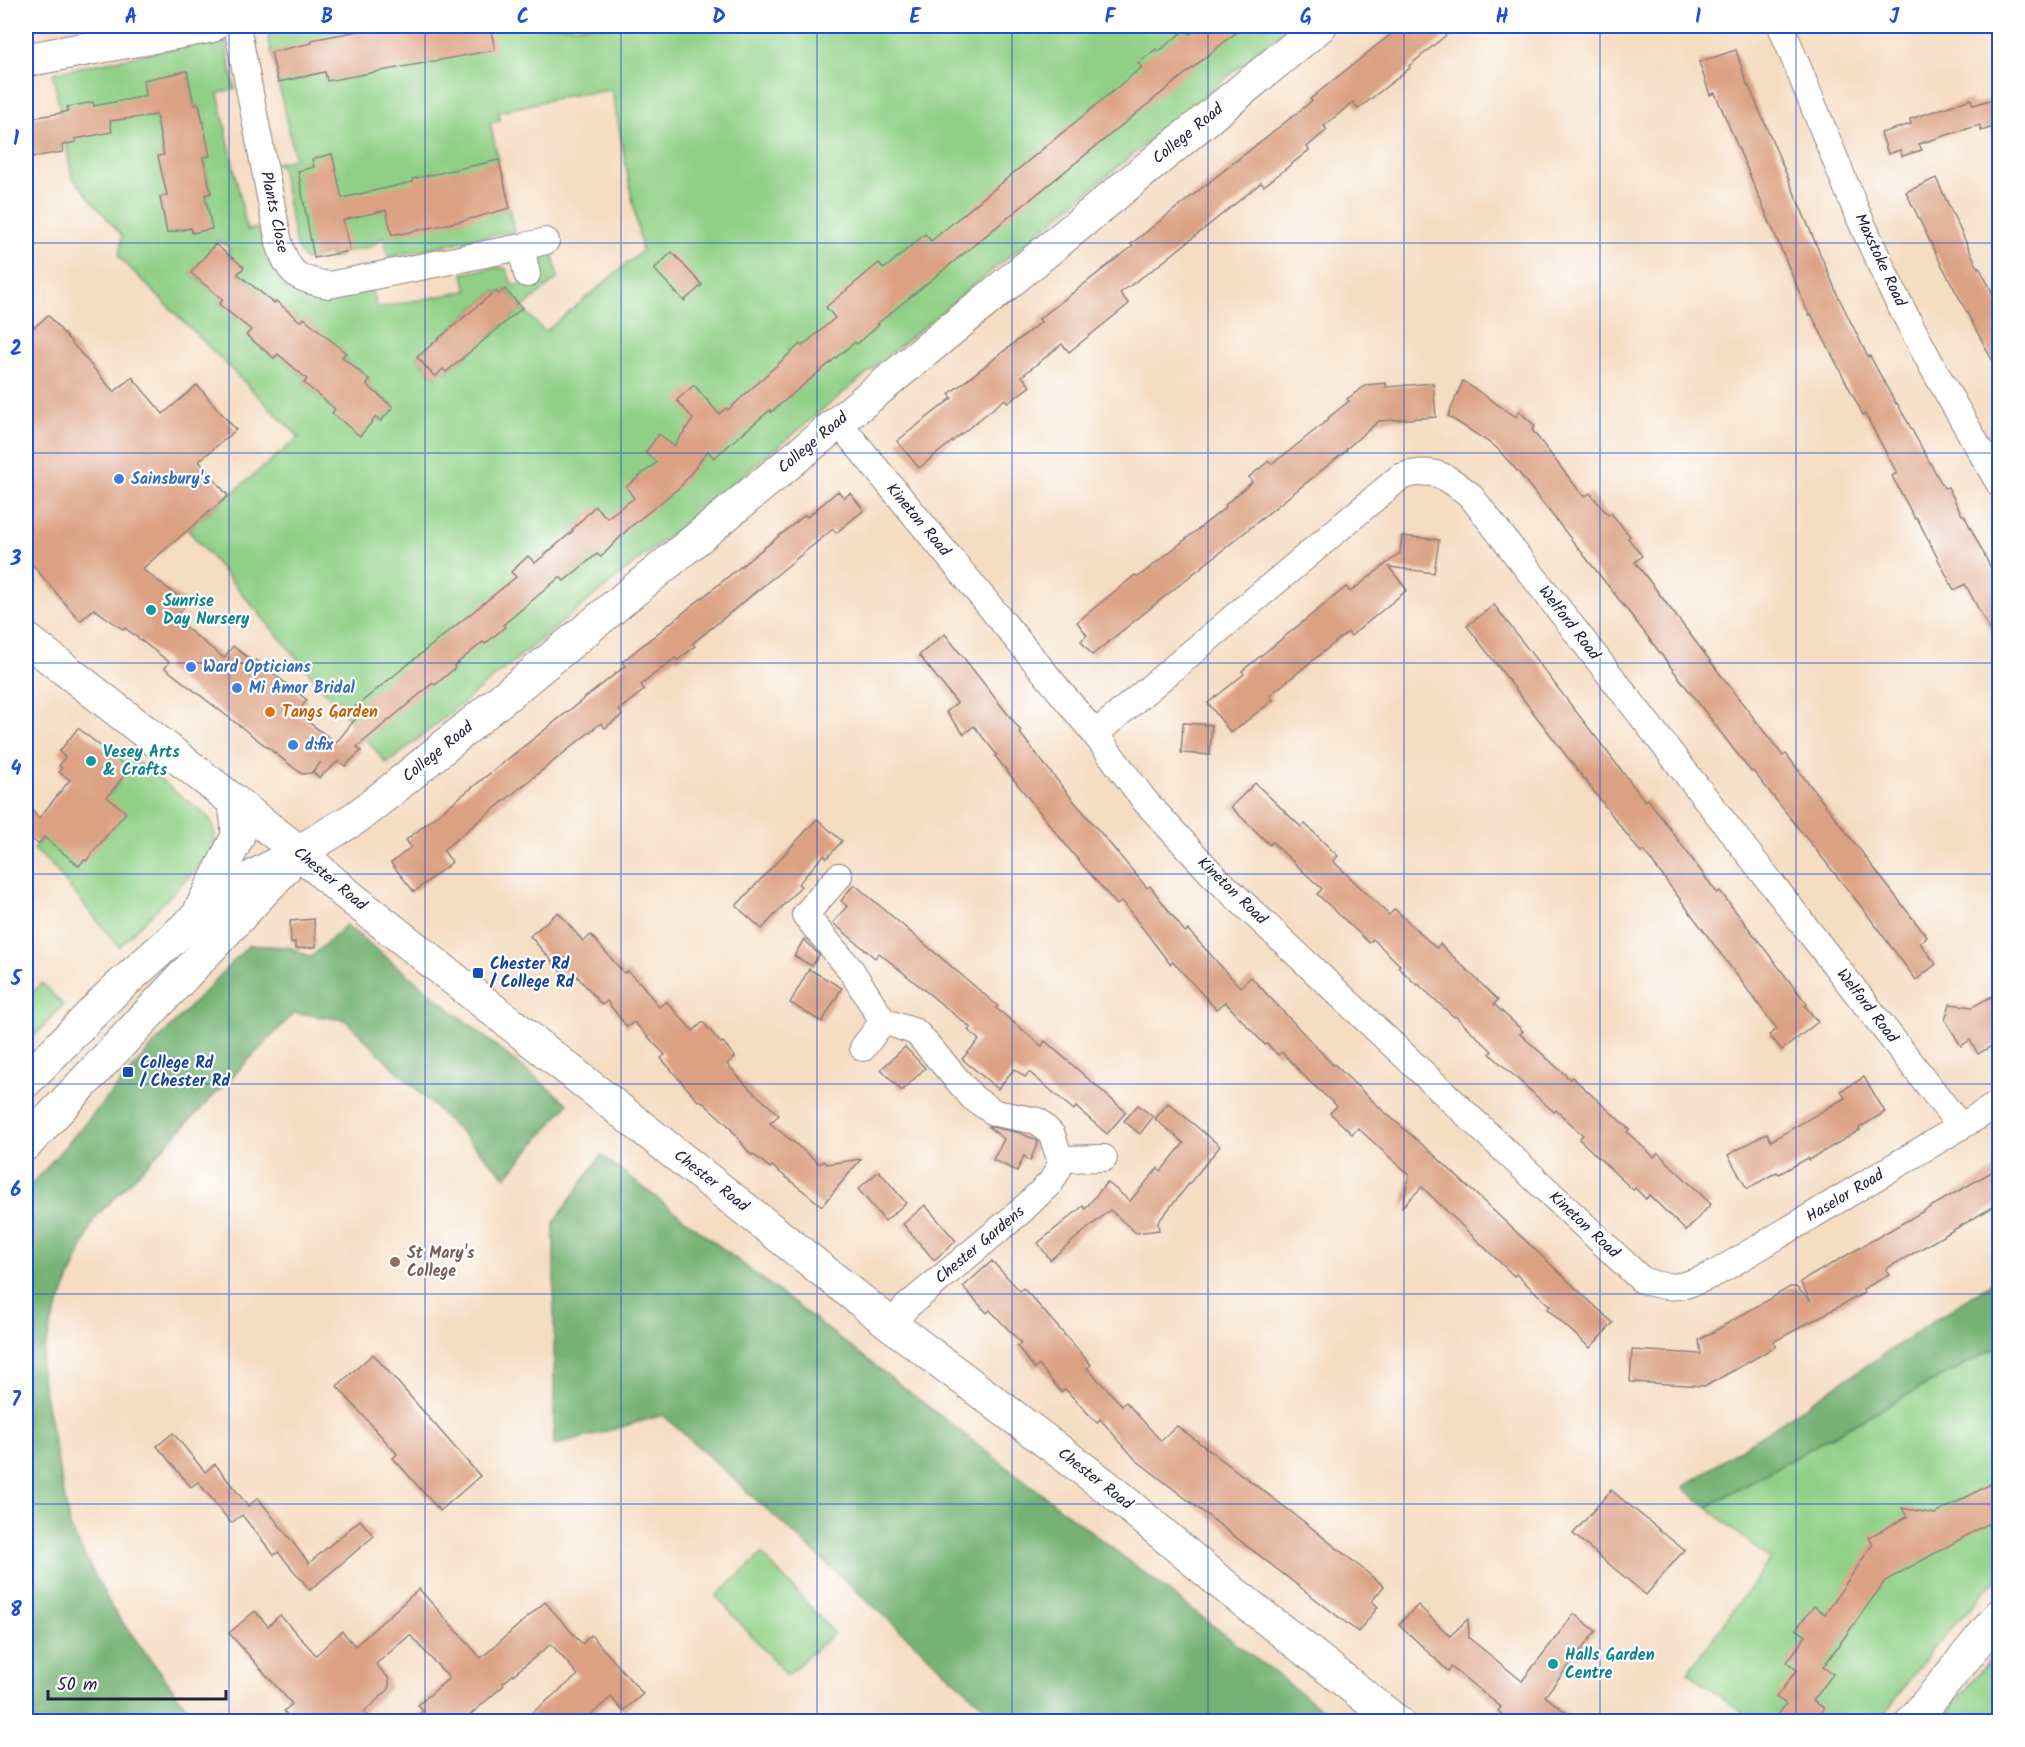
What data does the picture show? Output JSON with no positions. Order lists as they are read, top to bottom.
{
  "streets": {
    "main road": ["College Road", "Chester Road"],
    "street": [
      "Plants Close",
      "Maxstoke Road",
      "Kineton Road",
      "Welford Road",
      "Haselor Road",
      "Chester Gardens"
    ]
  },
  "crossings": [
    ["College Road", "Kineton Road"],
    ["College Road", "Chester Road"],
    ["Kineton Road", "Welford Road"],
    ["Kineton Road", "Haselor Road"],
    ["Welford Road", "Haselor Road"],
    ["Chester Road", "Chester Gardens"]
  ],
  "places": {
    "other": [
      "Sainsbury's",
      "Sunrise Day Nursery",
      "Ward Opticians",
      "Mi Amor Bridal",
      "Tangs Garden",
      "d:fix",
      "Vesey Arts & Crafts",
      "St Mary's College",
      "Halls Garden Centre"
    ],
    "transit": ["Chester Rd / College Rd", "College Rd / Chester Rd"]
  },
  "scale_bar": "50 m",
  "grid": {
    "columns": [
      "A",
      "B",
      "C",
      "D",
      "E",
      "F",
      "G",
      "H",
      "I",
      "J"
    ],
    "rows": [
      "1",
      "2",
      "3",
      "4",
      "5",
      "6",
      "7",
      "8"
    ]
  }
}
